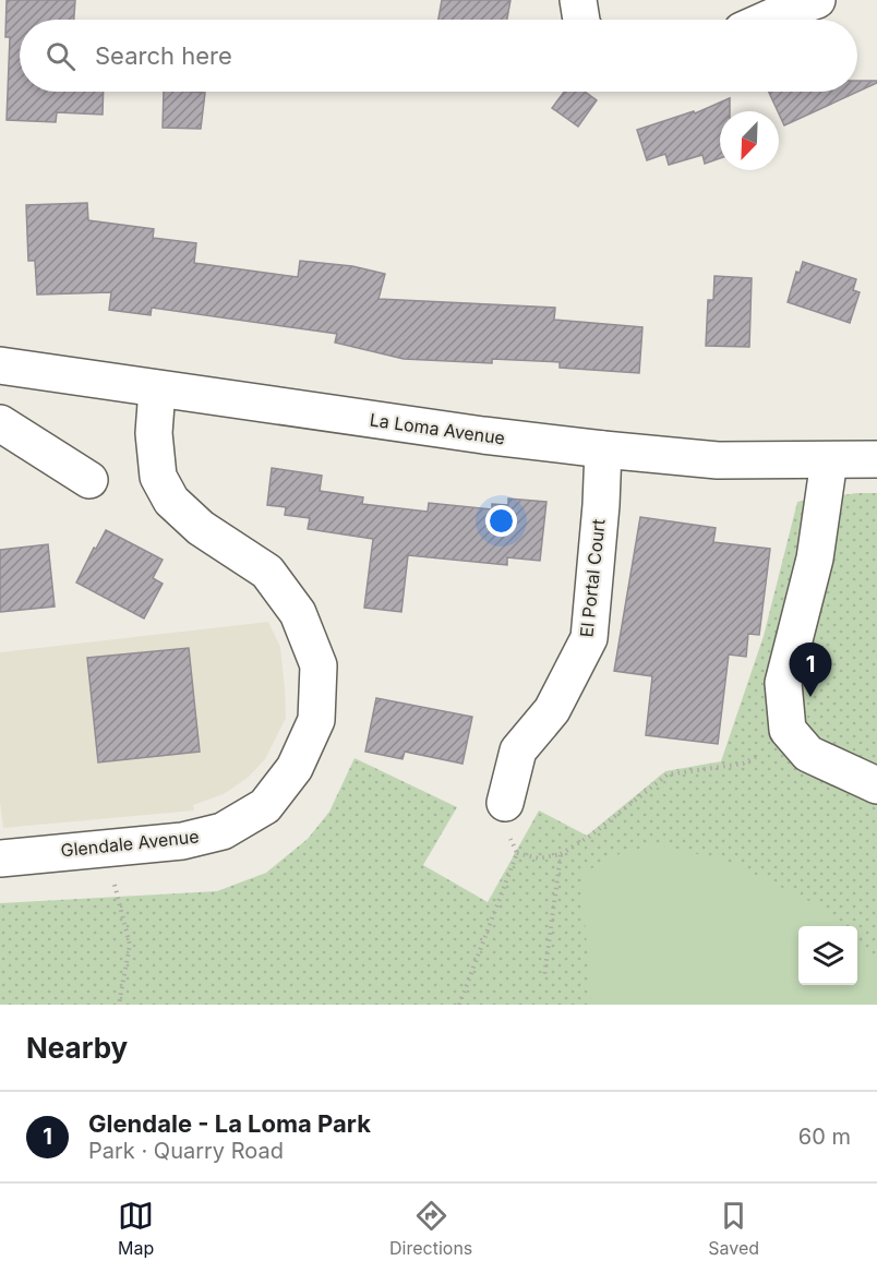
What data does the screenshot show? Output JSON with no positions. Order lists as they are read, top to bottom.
{
  "streets": {
    "street": ["La Loma Avenue", "El Portal Court", "Glendale Avenue"]
  },
  "crossings": [
    ["La Loma Avenue", "El Portal Court"],
    ["La Loma Avenue", "Glendale Avenue"]
  ],
  "north": "bottom left",
  "page": {
    "search": "Search here",
    "pins": "1",
    "heading": "Nearby",
    "list": [
      {
        "mark": "1",
        "name": "Glendale - La Loma Park",
        "note": "Park · Quarry Road",
        "value": "60 m"
      }
    ],
    "nav": ["Map", "Directions", "Saved"]
  }
}
